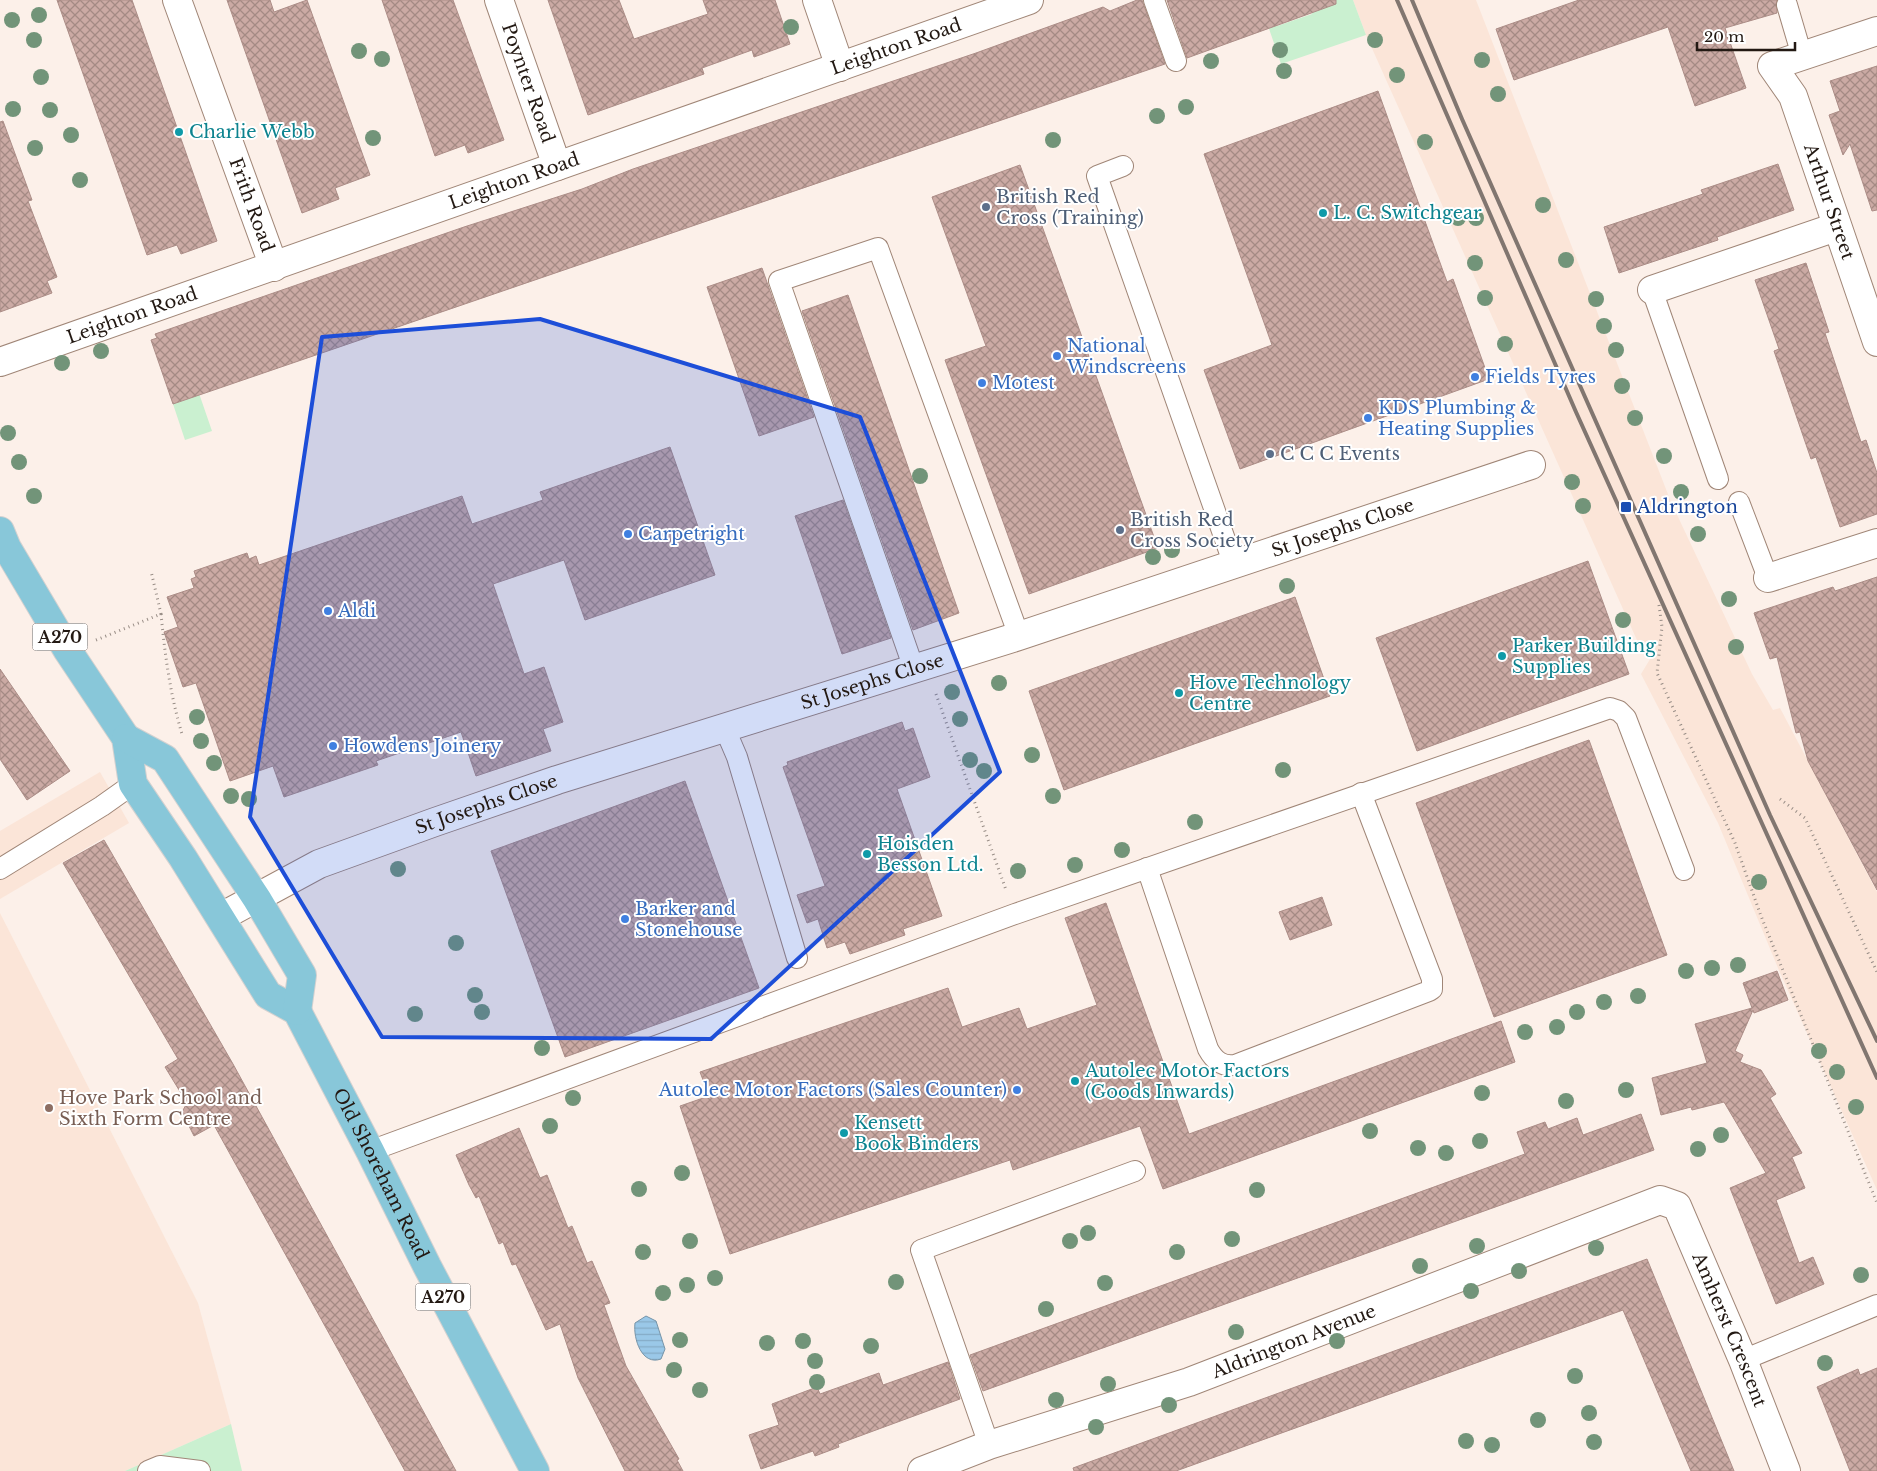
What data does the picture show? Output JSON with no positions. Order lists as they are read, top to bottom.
{
  "streets": {
    "main road": ["A270", "Old Shoreham Road"],
    "street": [
      "Leighton Road",
      "Poynter Road",
      "Arthur Street",
      "Frith Road",
      "St Josephs Close",
      "Amherst Crescent",
      "Aldrington Avenue"
    ]
  },
  "crossings": [
    ["Leighton Road", "Poynter Road"],
    ["Leighton Road", "Frith Road"],
    ["St Josephs Close", "A270"],
    ["A270", "Old Shoreham Road"],
    ["Amherst Crescent", "Aldrington Avenue"]
  ],
  "places": {
    "other": [
      "Charlie Webb",
      "British Red Cross (Training)",
      "L. C. Switchgear",
      "National Windscreens",
      "Fields Tyres",
      "Motest",
      "KDS Plumbing & Heating Supplies",
      "C C C Events",
      "British Red Cross Society",
      "Carpetright",
      "Aldi",
      "Parker Building Supplies",
      "Hove Technology Centre",
      "Howdens Joinery",
      "Hoisden Besson Ltd.",
      "Barker and Stonehouse",
      "Autolec Motor Factors (Goods Inwards)",
      "Autolec Motor Factors (Sales Counter)",
      "Hove Park School and Sixth Form Centre",
      "Kensett Book Binders"
    ],
    "transit": ["Aldrington"]
  },
  "scale_bar": "20 m"
}
